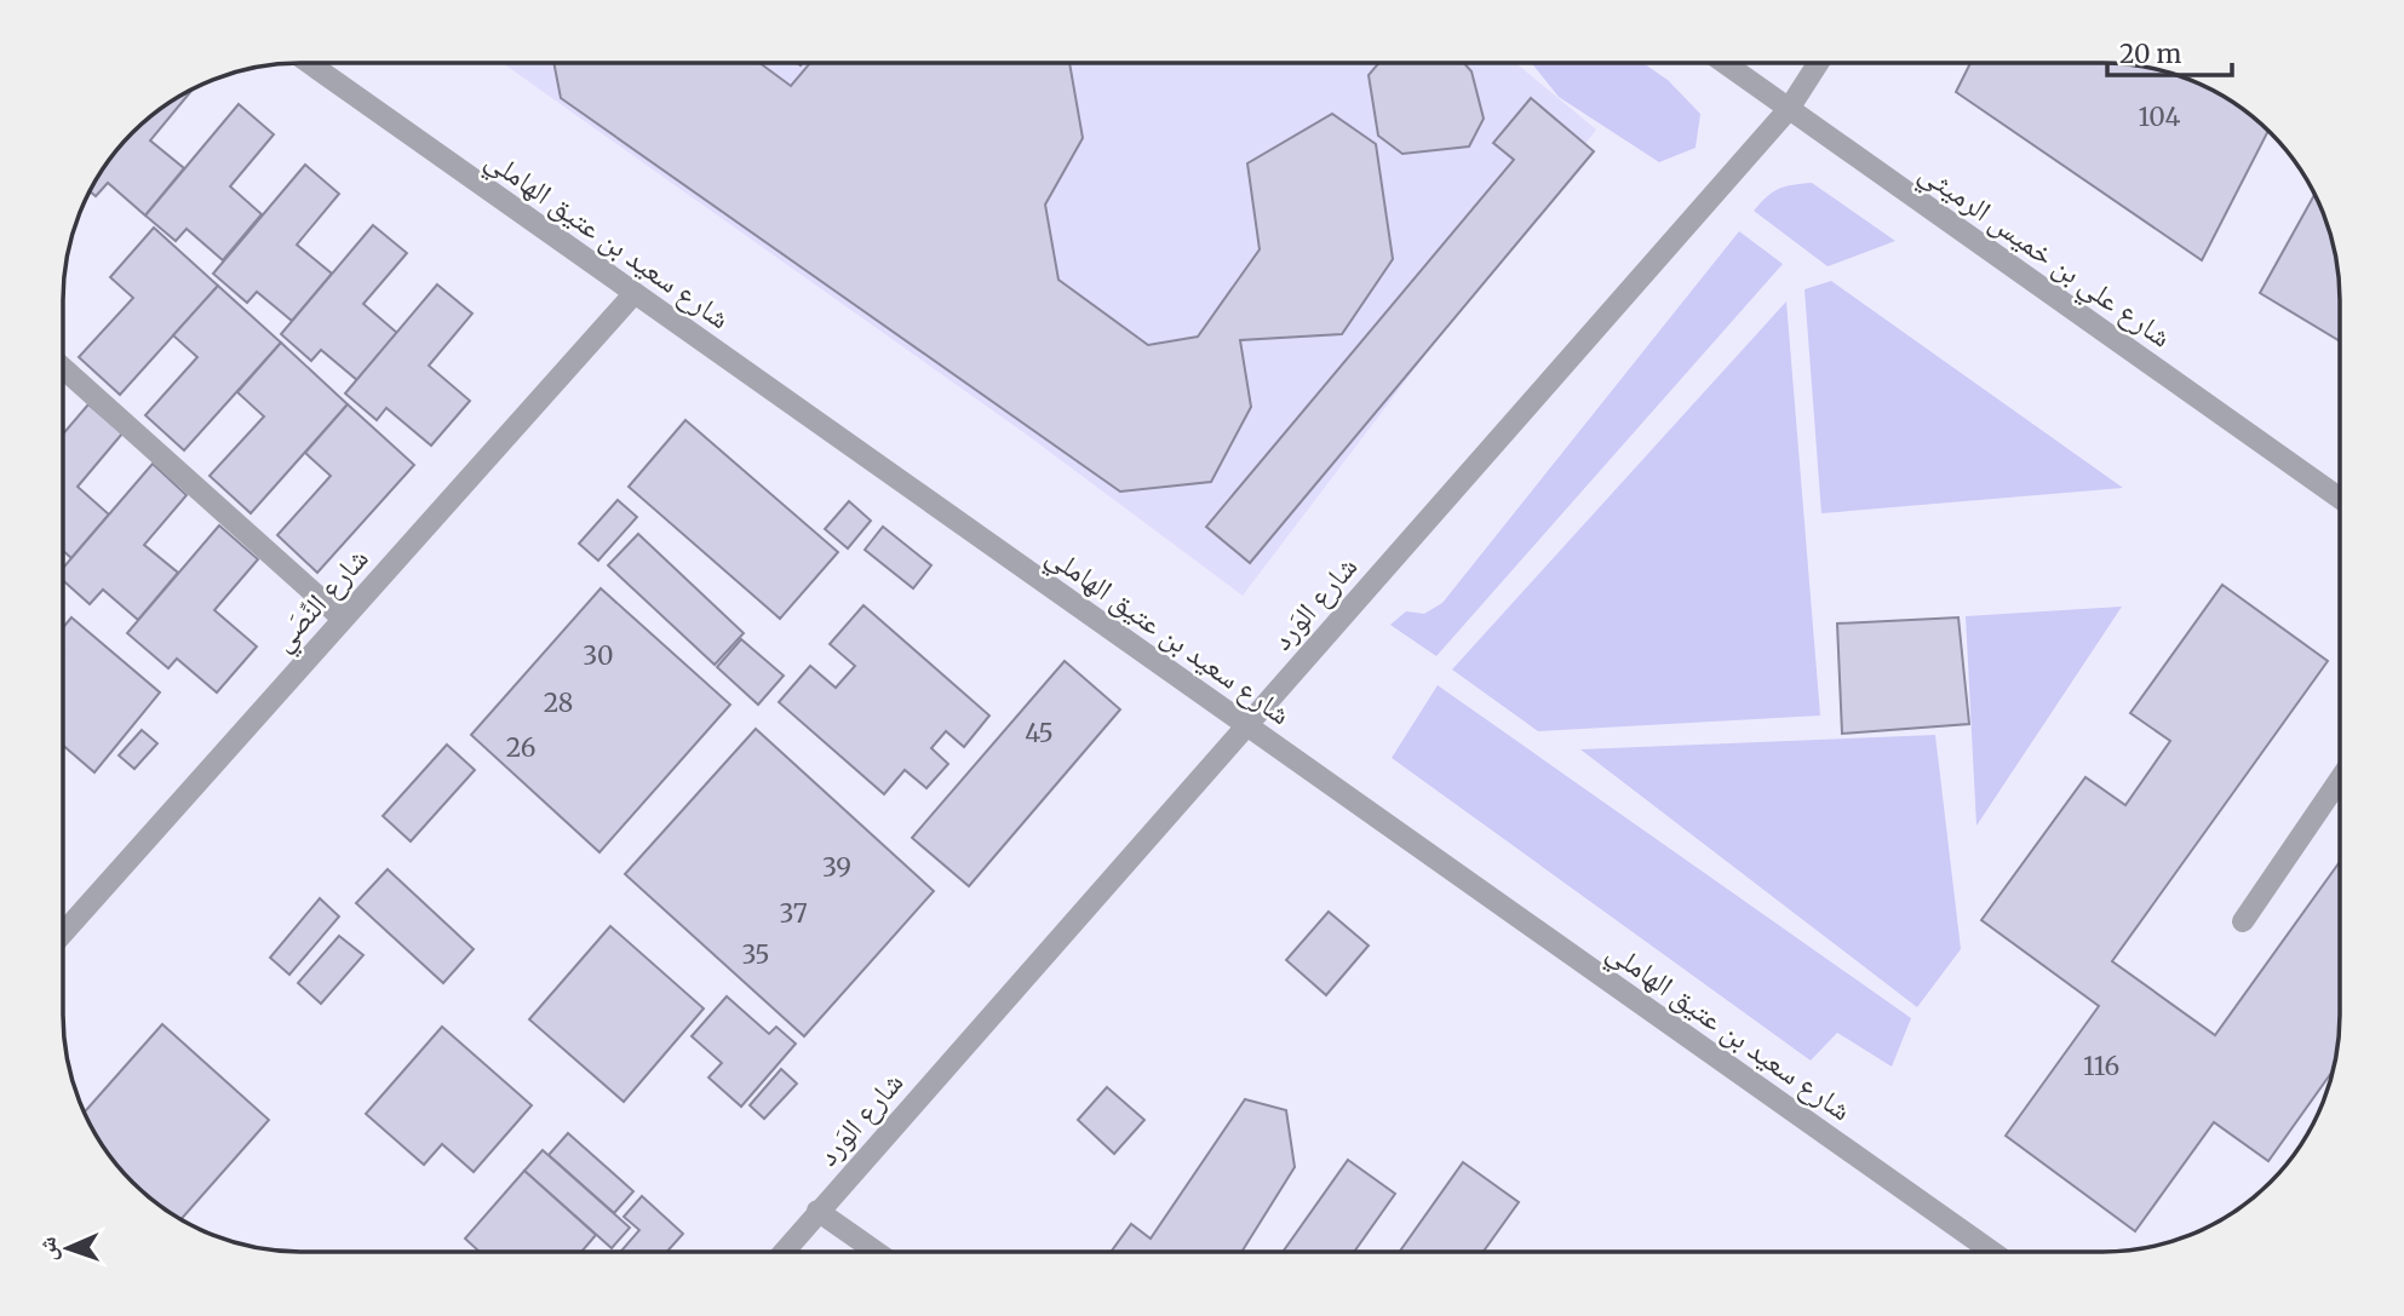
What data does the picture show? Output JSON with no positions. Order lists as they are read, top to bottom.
{
  "streets": {
    "street": [
      "شارع سعيد بن عتيق الهاملي",
      "شارع علي بن خميس الرميثي",
      "شارع النِّصَي",
      "شارع الوَرد"
    ]
  },
  "crossings": [
    ["شارع سعيد بن عتيق الهاملي", "شارع النِّصَي"],
    ["شارع سعيد بن عتيق الهاملي", "شارع الوَرد"],
    ["شارع علي بن خميس الرميثي", "شارع الوَرد"]
  ],
  "house_numbers": [
    "104",
    "30",
    "28",
    "45",
    "26",
    "39",
    "37",
    "35",
    "116"
  ],
  "scale_bar": "20 m",
  "north": "left"
}
